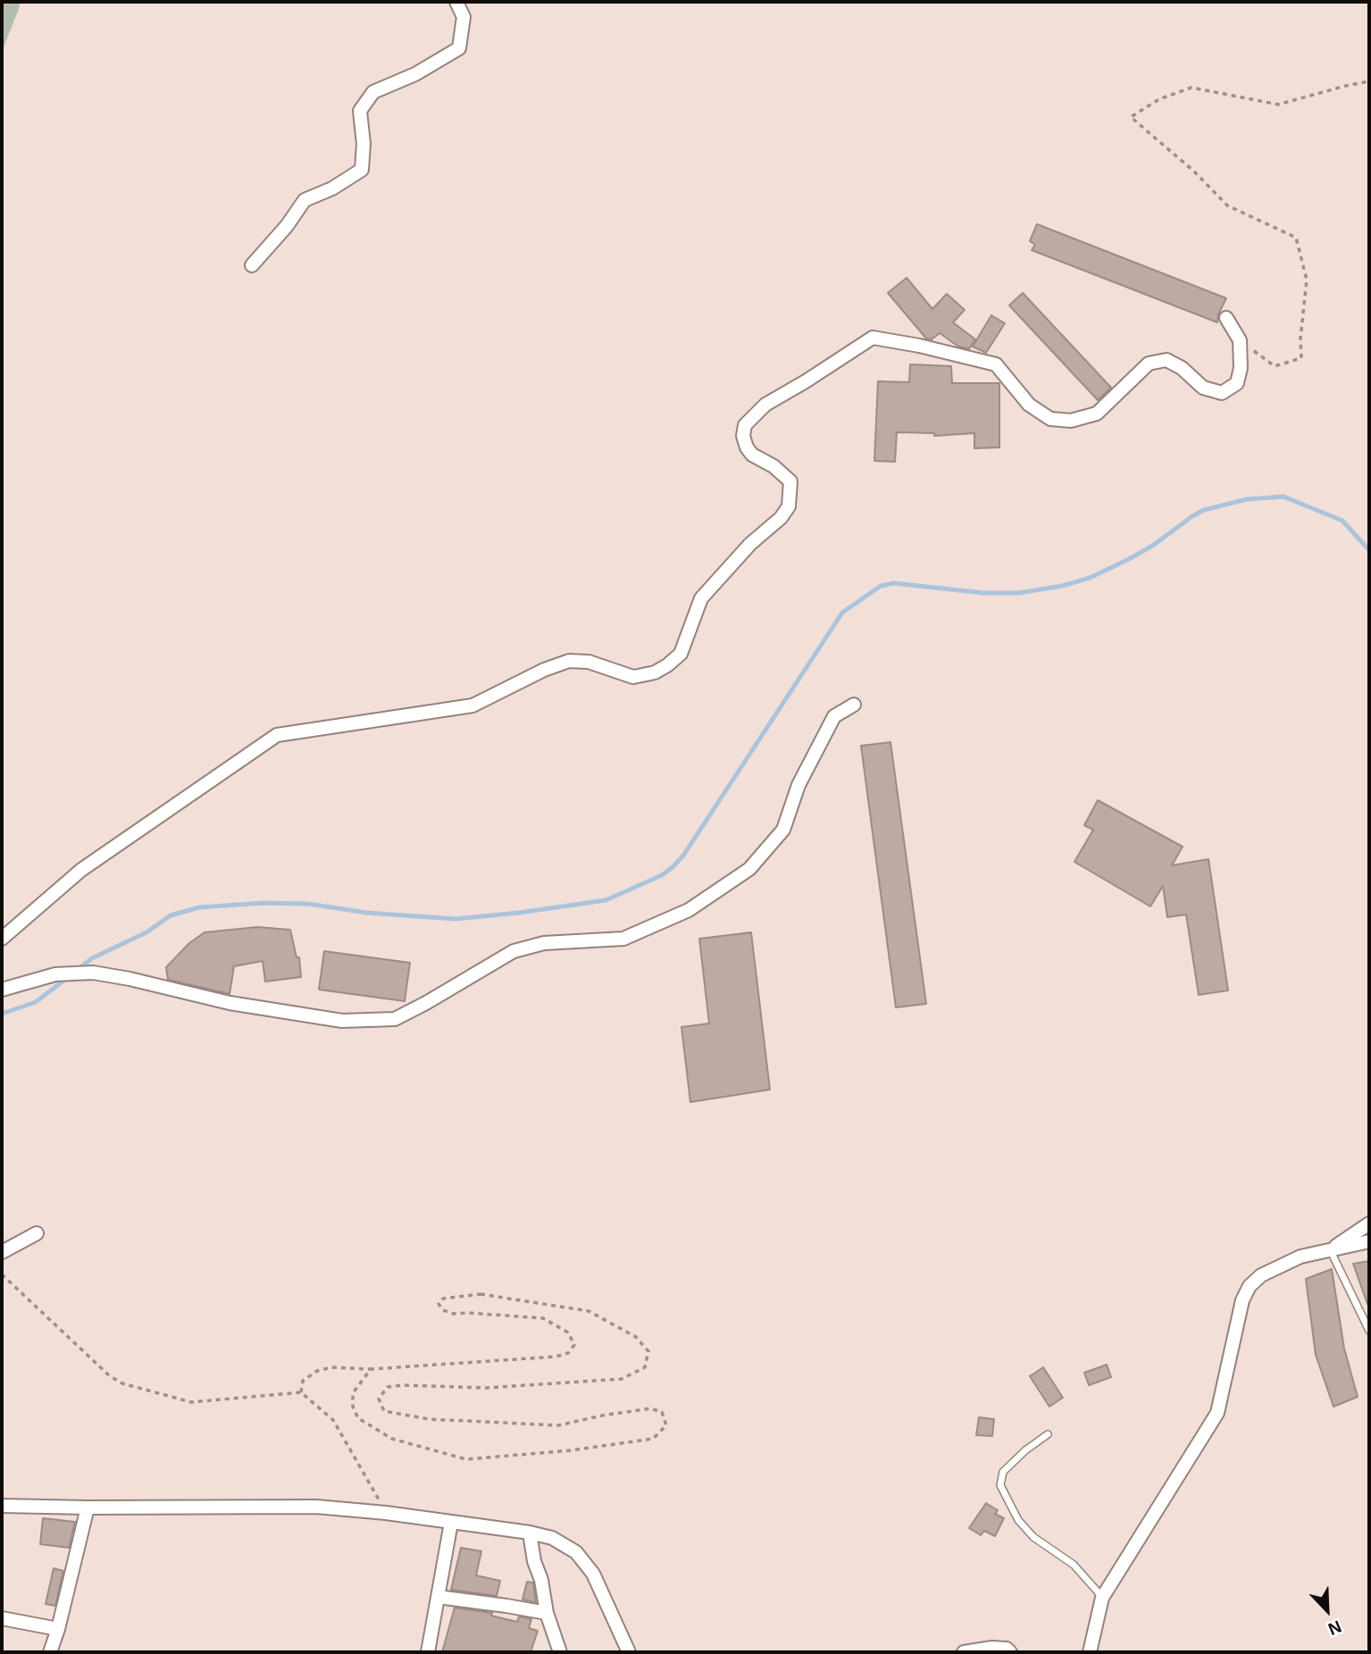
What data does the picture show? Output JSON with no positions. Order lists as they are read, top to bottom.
{
  "north": "bottom right"
}
